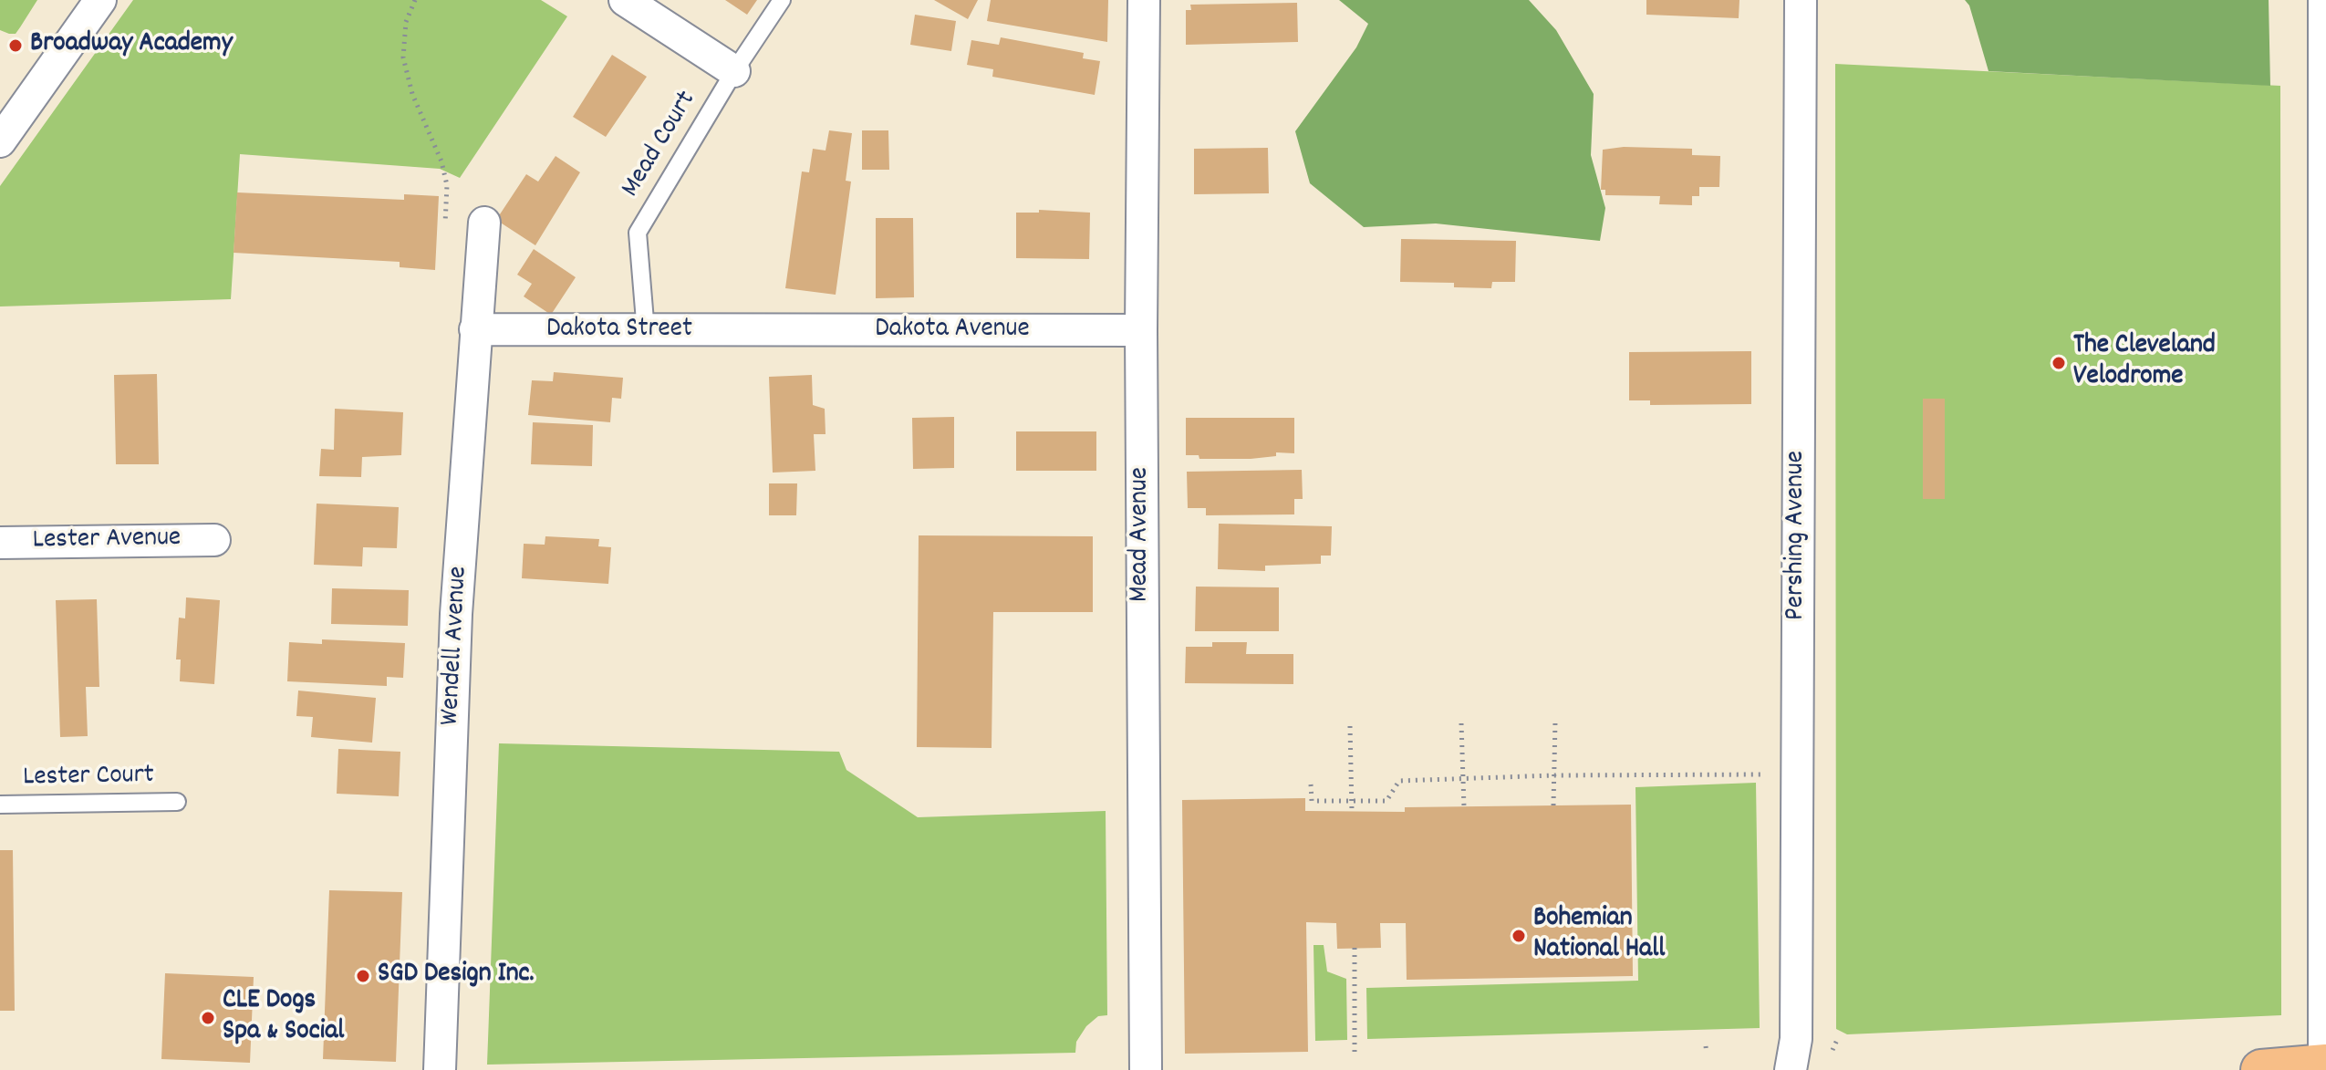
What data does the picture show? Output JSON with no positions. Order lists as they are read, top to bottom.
{
  "streets": {
    "street": [
      "Dakota Street",
      "Dakota Avenue",
      "Mead Avenue",
      "Pershing Avenue",
      "Lester Avenue",
      "Wendell Avenue"
    ],
    "lane": ["Mead Court", "Lester Court"]
  },
  "crossings": [
    ["Mead Court", "Dakota Street"],
    ["Dakota Street", "Dakota Avenue"],
    ["Dakota Street", "Wendell Avenue"],
    ["Dakota Avenue", "Mead Avenue"]
  ],
  "places": [
    "Broadway Academy",
    "The Cleveland Velodrome",
    "Bohemian National Hall",
    "SGD Design Inc.",
    "CLE Dogs Spa & Social"
  ]
}
